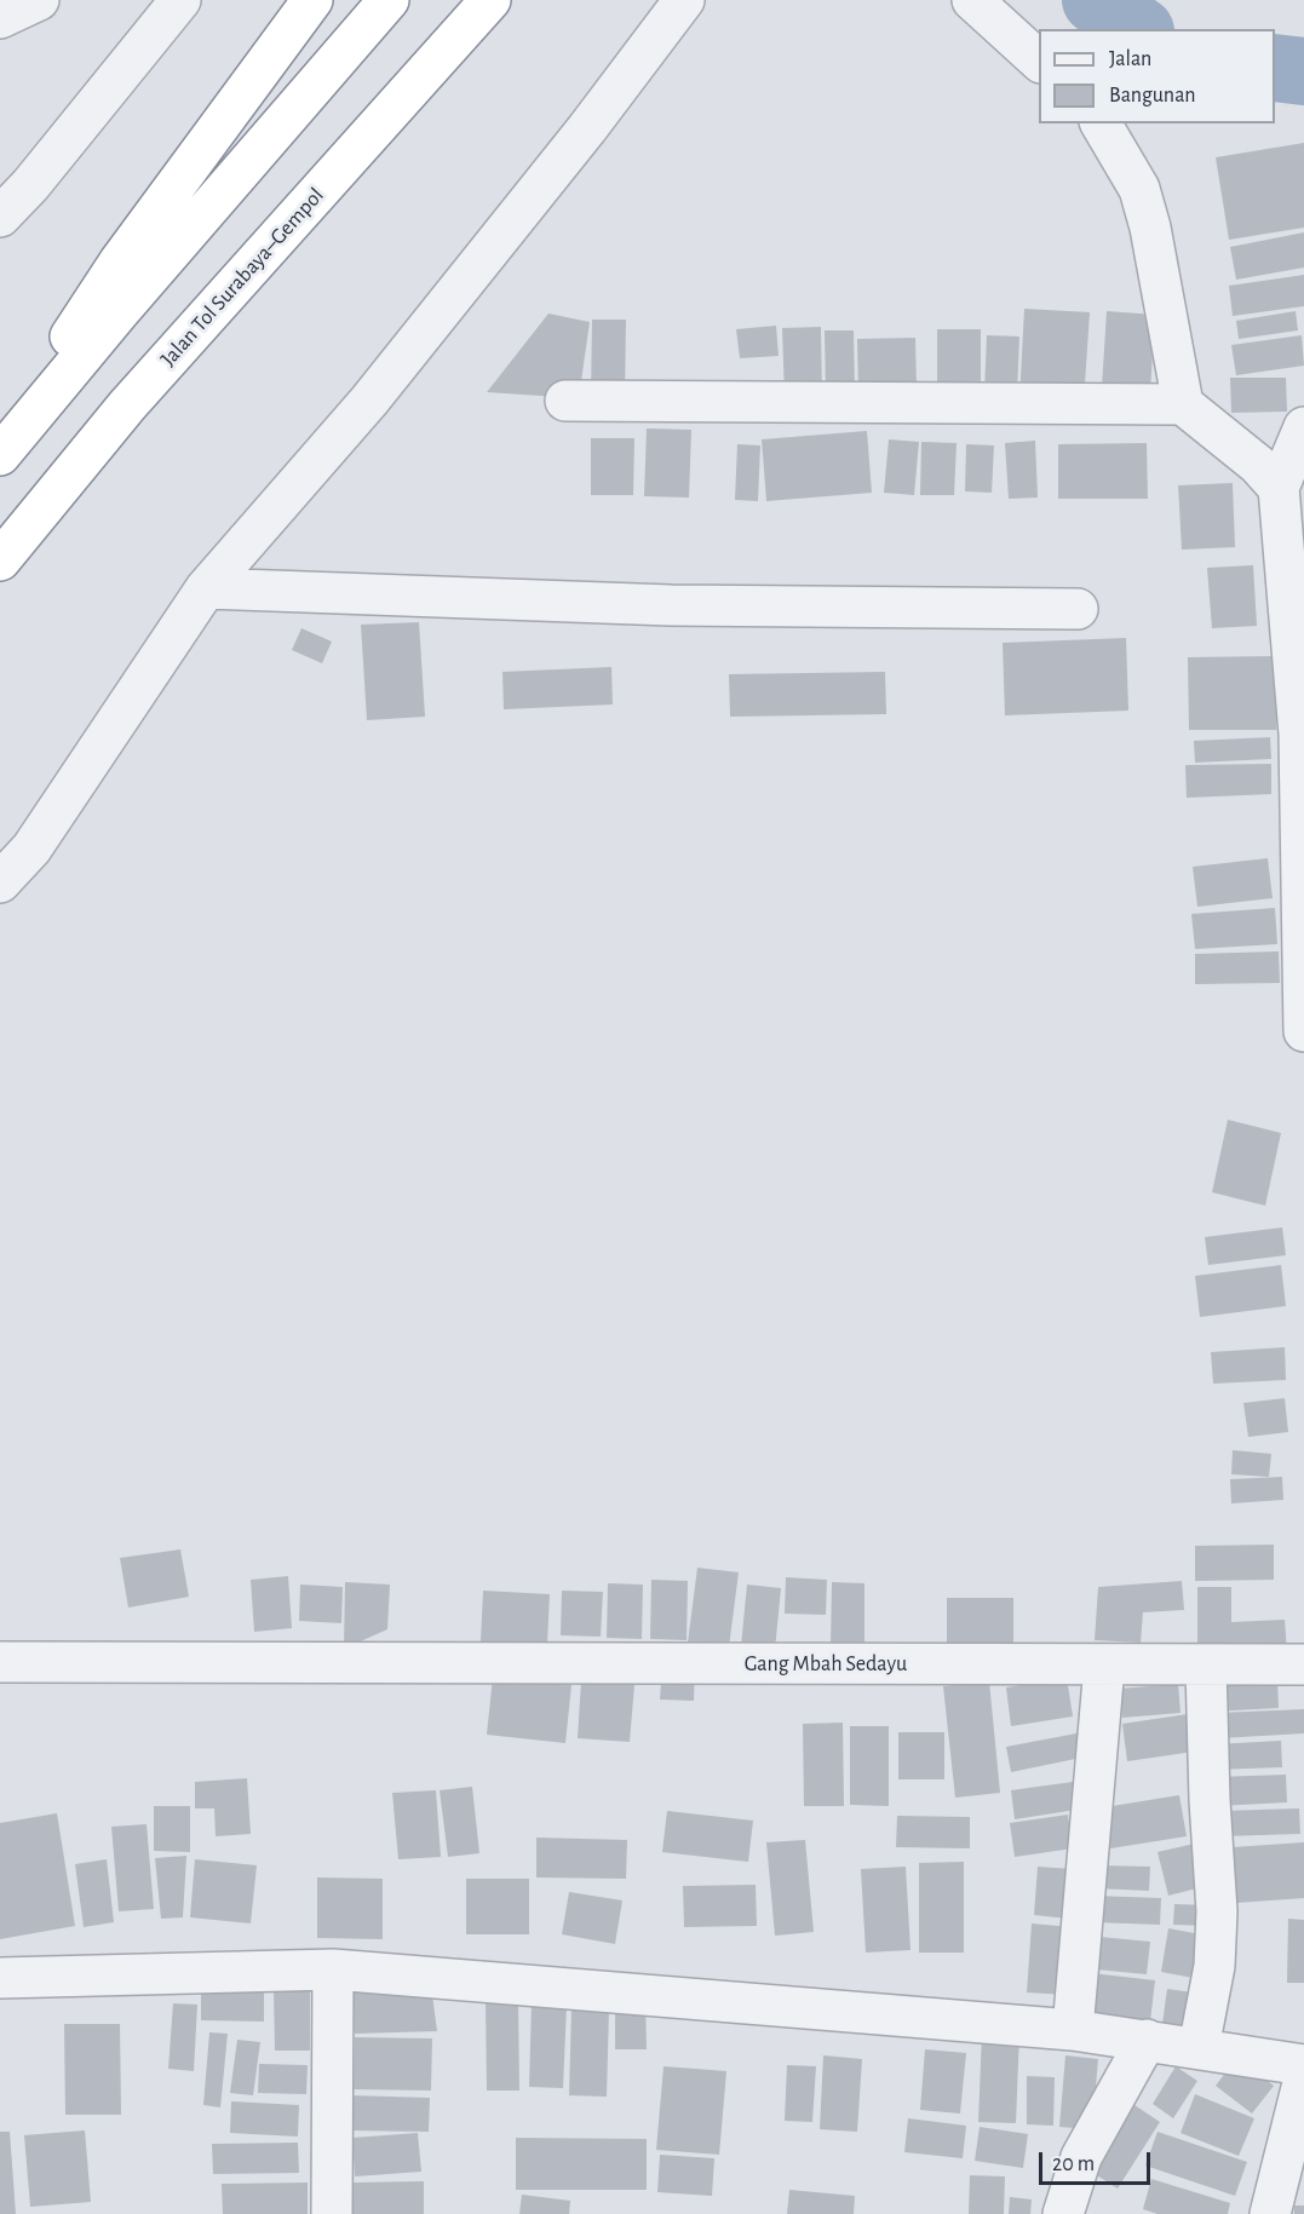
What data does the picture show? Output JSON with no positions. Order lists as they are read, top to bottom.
{
  "streets": {
    "highway": ["Jalan Tol Surabaya–Gempol"],
    "street": ["Gang Mbah Sedayu"]
  },
  "legend": ["Jalan", "Bangunan"],
  "scale_bar": "20 m"
}
